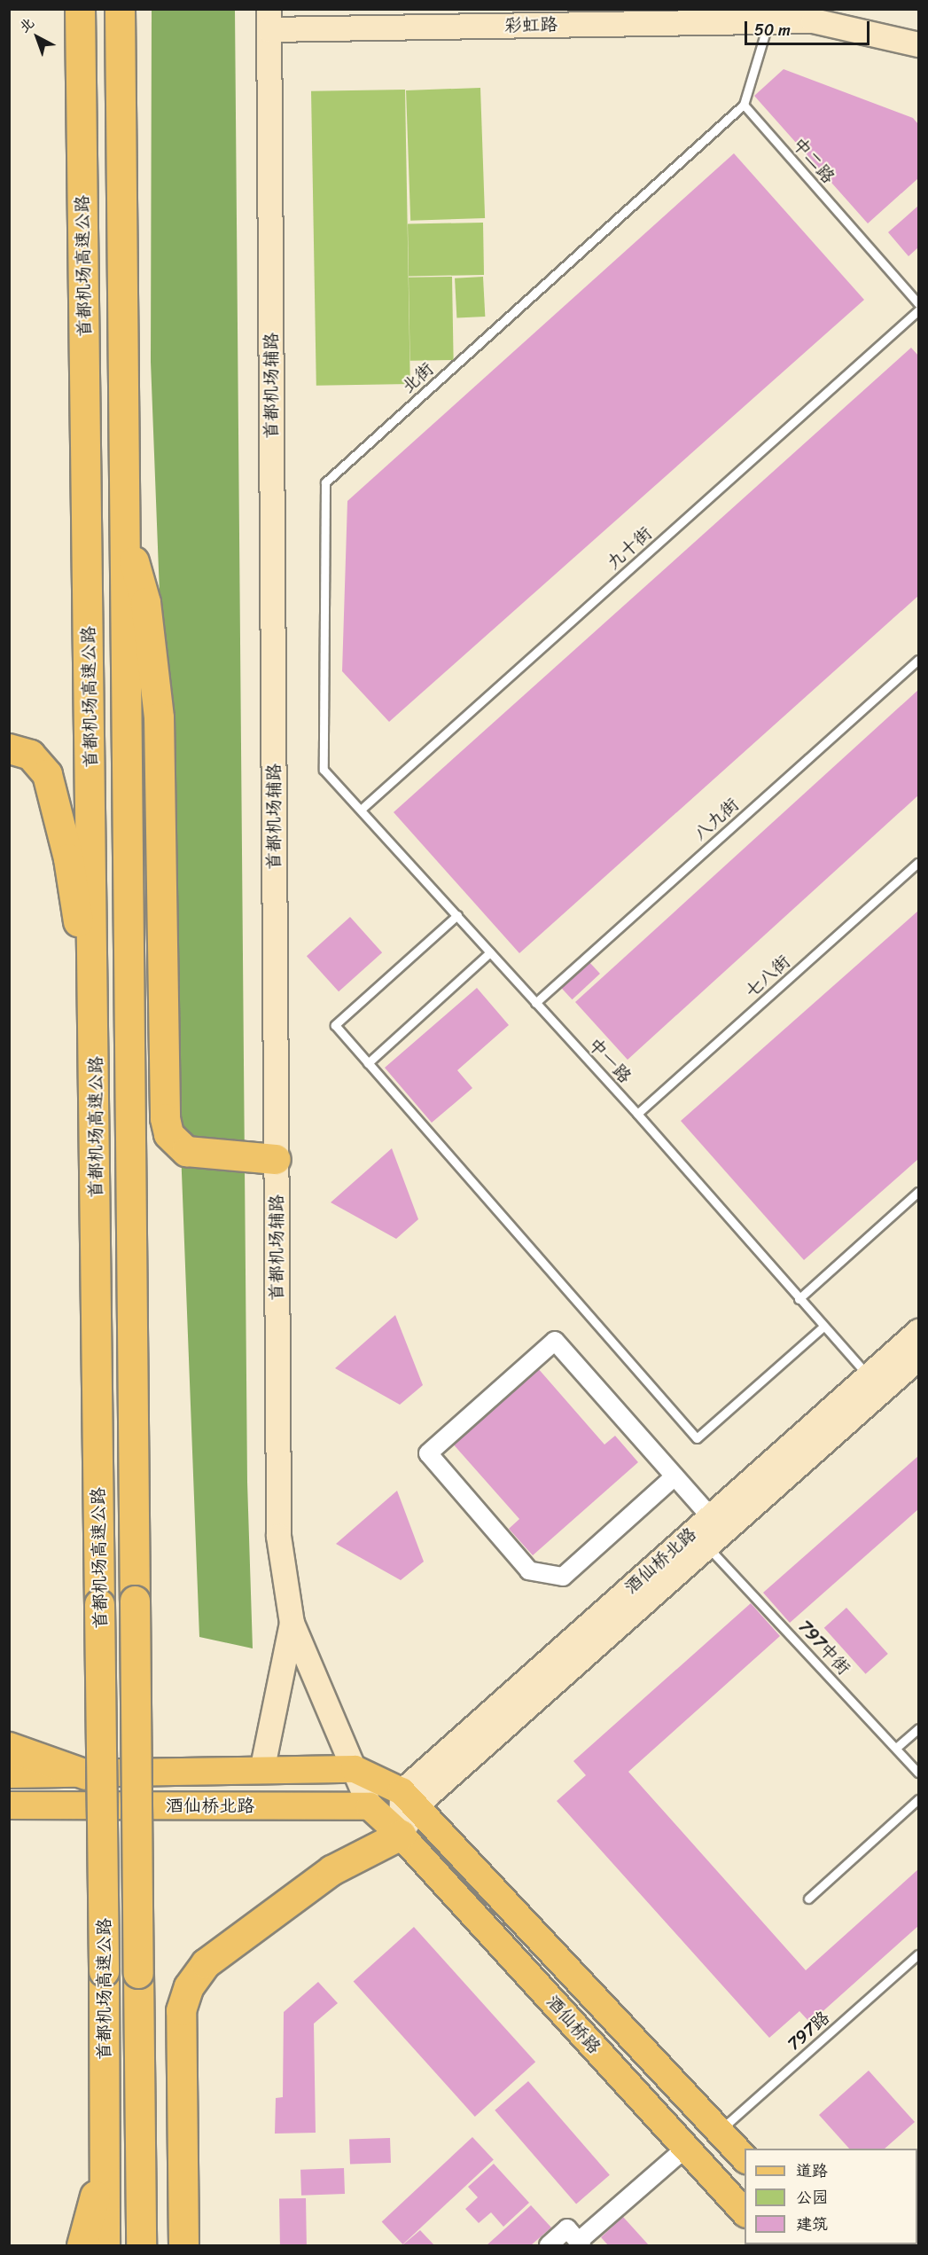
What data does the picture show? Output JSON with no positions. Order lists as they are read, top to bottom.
{
  "streets": {
    "highway": ["首都机场高速公路"],
    "main road": ["酒仙桥北路", "酒仙桥路"],
    "street": ["彩虹路", "首都机场辅路"],
    "lane": [
      "中二路",
      "北街",
      "九十街",
      "八九街",
      "七八街",
      "中一路",
      "797中街",
      "797路"
    ]
  },
  "crossings": [
    ["彩虹路", "首都机场辅路"],
    ["中二路", "北街"],
    ["北街", "中一路"],
    ["九十街", "中一路"],
    ["八九街", "中一路"],
    ["七八街", "中一路"],
    ["中一路", "酒仙桥北路"],
    ["酒仙桥北路", "797中街"],
    ["酒仙桥北路", "酒仙桥路"],
    ["酒仙桥路", "797路"]
  ],
  "legend": ["道路", "公园", "建筑"],
  "scale_bar": "50 m",
  "north": "top left"
}
